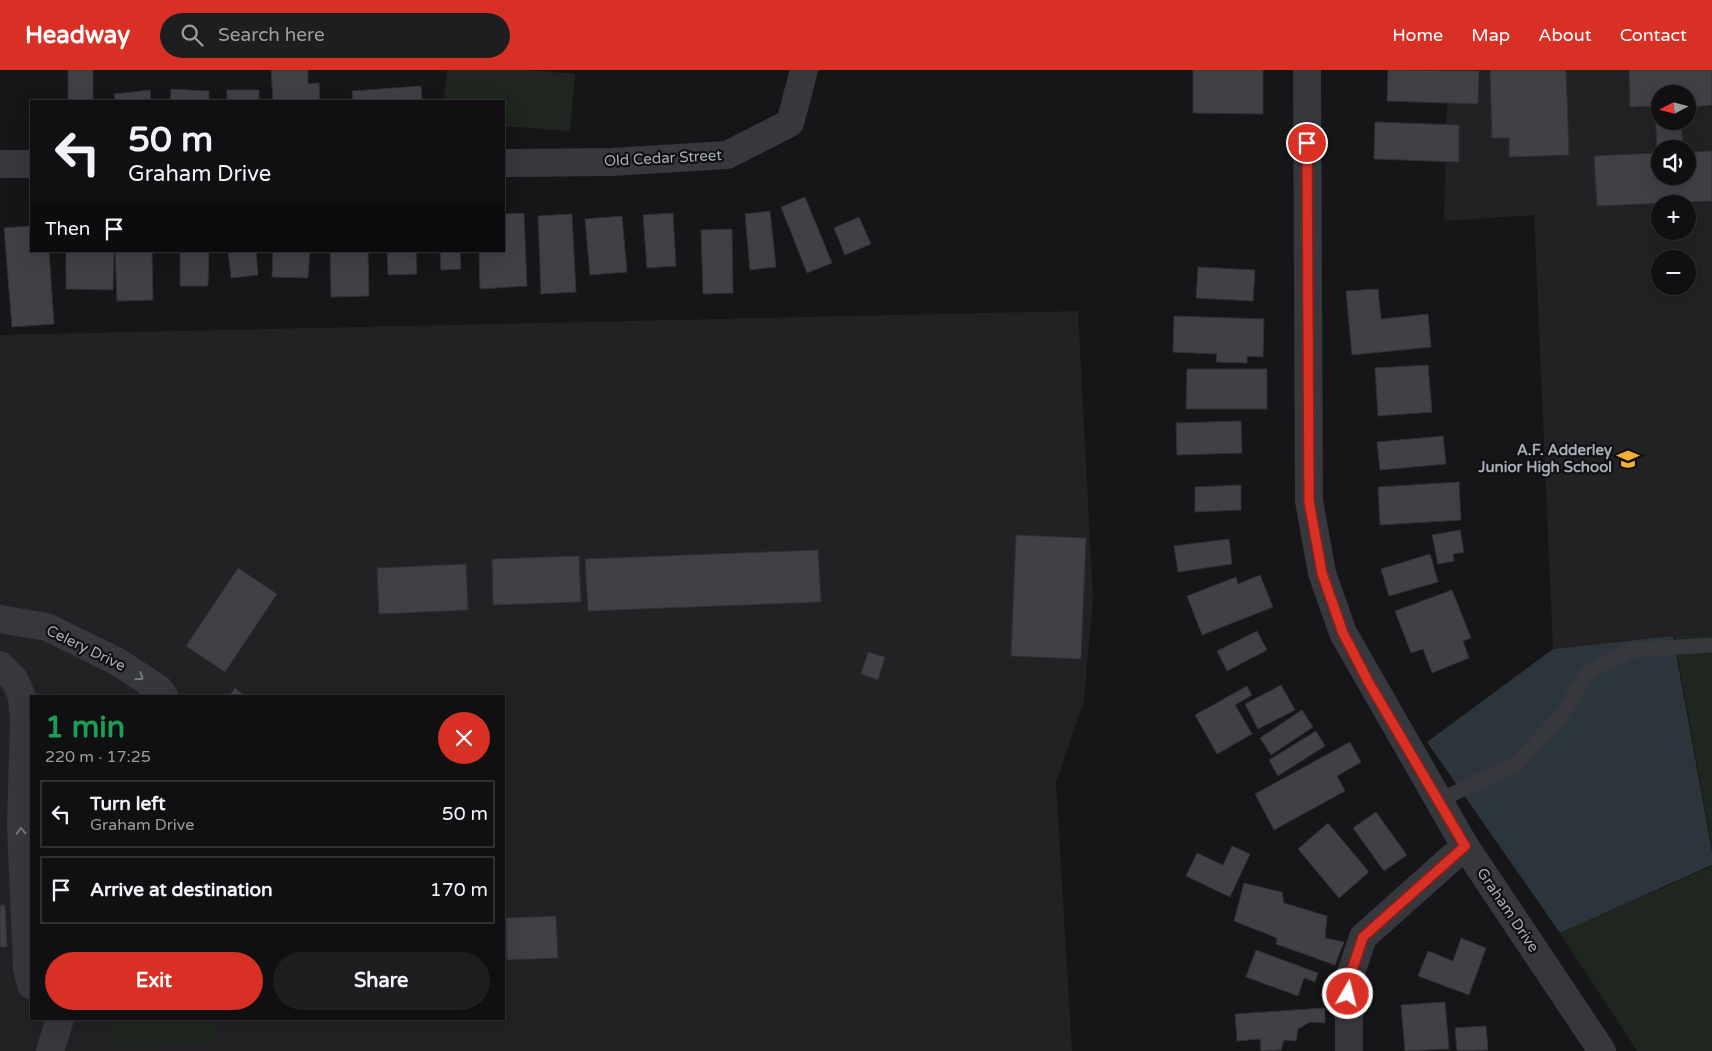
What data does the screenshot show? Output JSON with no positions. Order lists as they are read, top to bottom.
{
  "streets": {
    "street": ["Old Cedar Street", "Celery Drive", "Graham Drive"]
  },
  "one_way": ["Celery Drive"],
  "places": {
    "school or university": ["A.F. Adderley Junior High School"]
  },
  "north": "left",
  "page": {
    "header": "Headway",
    "search": "Search here",
    "nav": [
      "Home",
      "Map",
      "About",
      "Contact"
    ],
    "map_buttons": ["+", "−"],
    "turn": ["50 m", "Graham Drive"],
    "then": "Then",
    "heading": ["1 min", "220 m · 17:25"],
    "list": [
      {
        "name": "Turn left",
        "note": "Graham Drive",
        "value": "50 m"
      },
      {
        "name": "Arrive at destination",
        "value": "170 m"
      }
    ],
    "buttons": ["Exit", "Share"]
  }
}
